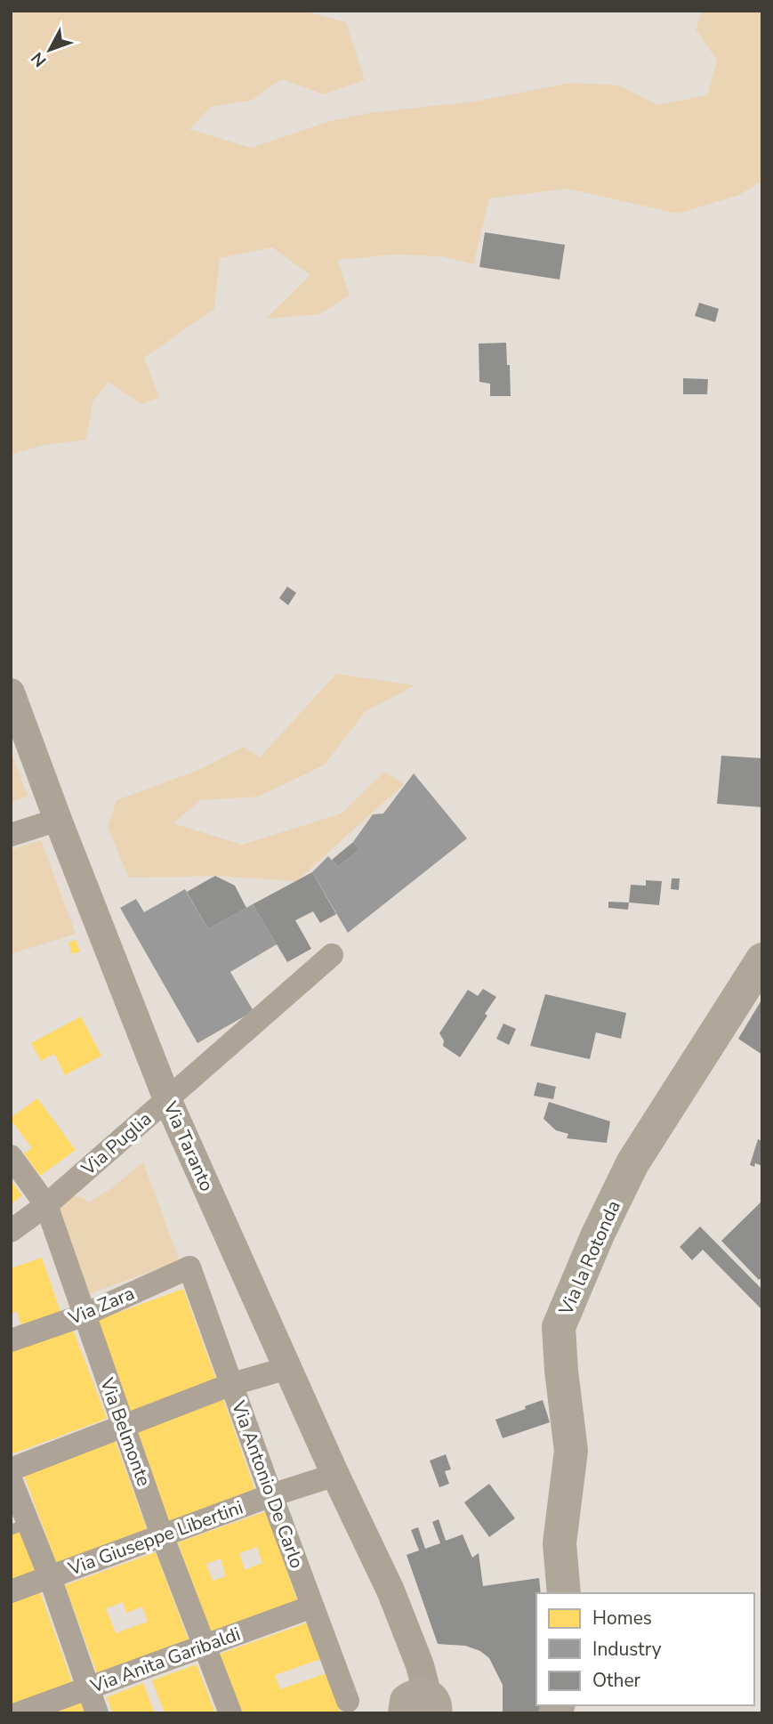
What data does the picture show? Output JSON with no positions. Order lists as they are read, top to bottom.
{
  "streets": {
    "main road": ["Via la Rotonda"],
    "street": [
      "Via Puglia",
      "Via Taranto",
      "Via Zara",
      "Via Belmonte",
      "Via Antonio De Carlo",
      "Via Giuseppe Libertini",
      "Via Anita Garibaldi"
    ]
  },
  "crossings": [
    ["Via Puglia", "Via Taranto"],
    ["Via Puglia", "Via Belmonte"],
    ["Via Taranto", "Via Giuseppe Libertini"],
    ["Via Zara", "Via Belmonte"],
    ["Via Zara", "Via Antonio De Carlo"],
    ["Via Belmonte", "Via Giuseppe Libertini"],
    ["Via Belmonte", "Via Anita Garibaldi"],
    ["Via Antonio De Carlo", "Via Giuseppe Libertini"],
    ["Via Antonio De Carlo", "Via Anita Garibaldi"]
  ],
  "legend": ["Homes", "Industry", "Other"],
  "north": "bottom left"
}
